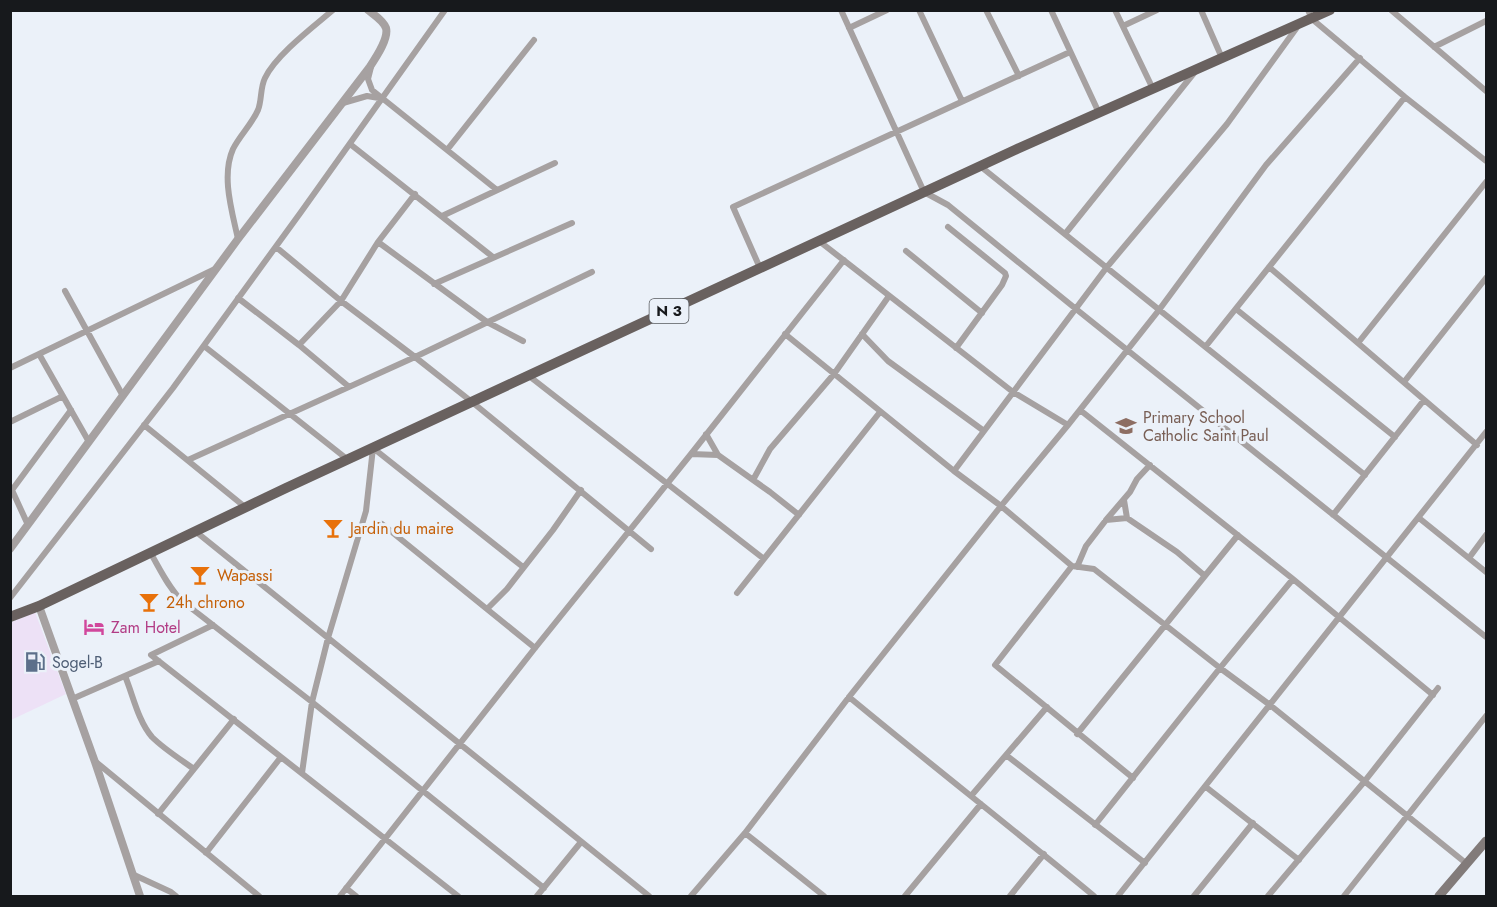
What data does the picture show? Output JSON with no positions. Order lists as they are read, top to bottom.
{
  "streets": {
    "main road": ["N 3"]
  },
  "places": {
    "school or university": ["Primary School Catholic Saint Paul"],
    "bar": ["Jardin du maire", "Wapassi", "24h chrono"],
    "hotel": ["Zam Hotel"],
    "fuel station": ["Sogel-B"]
  }
}
